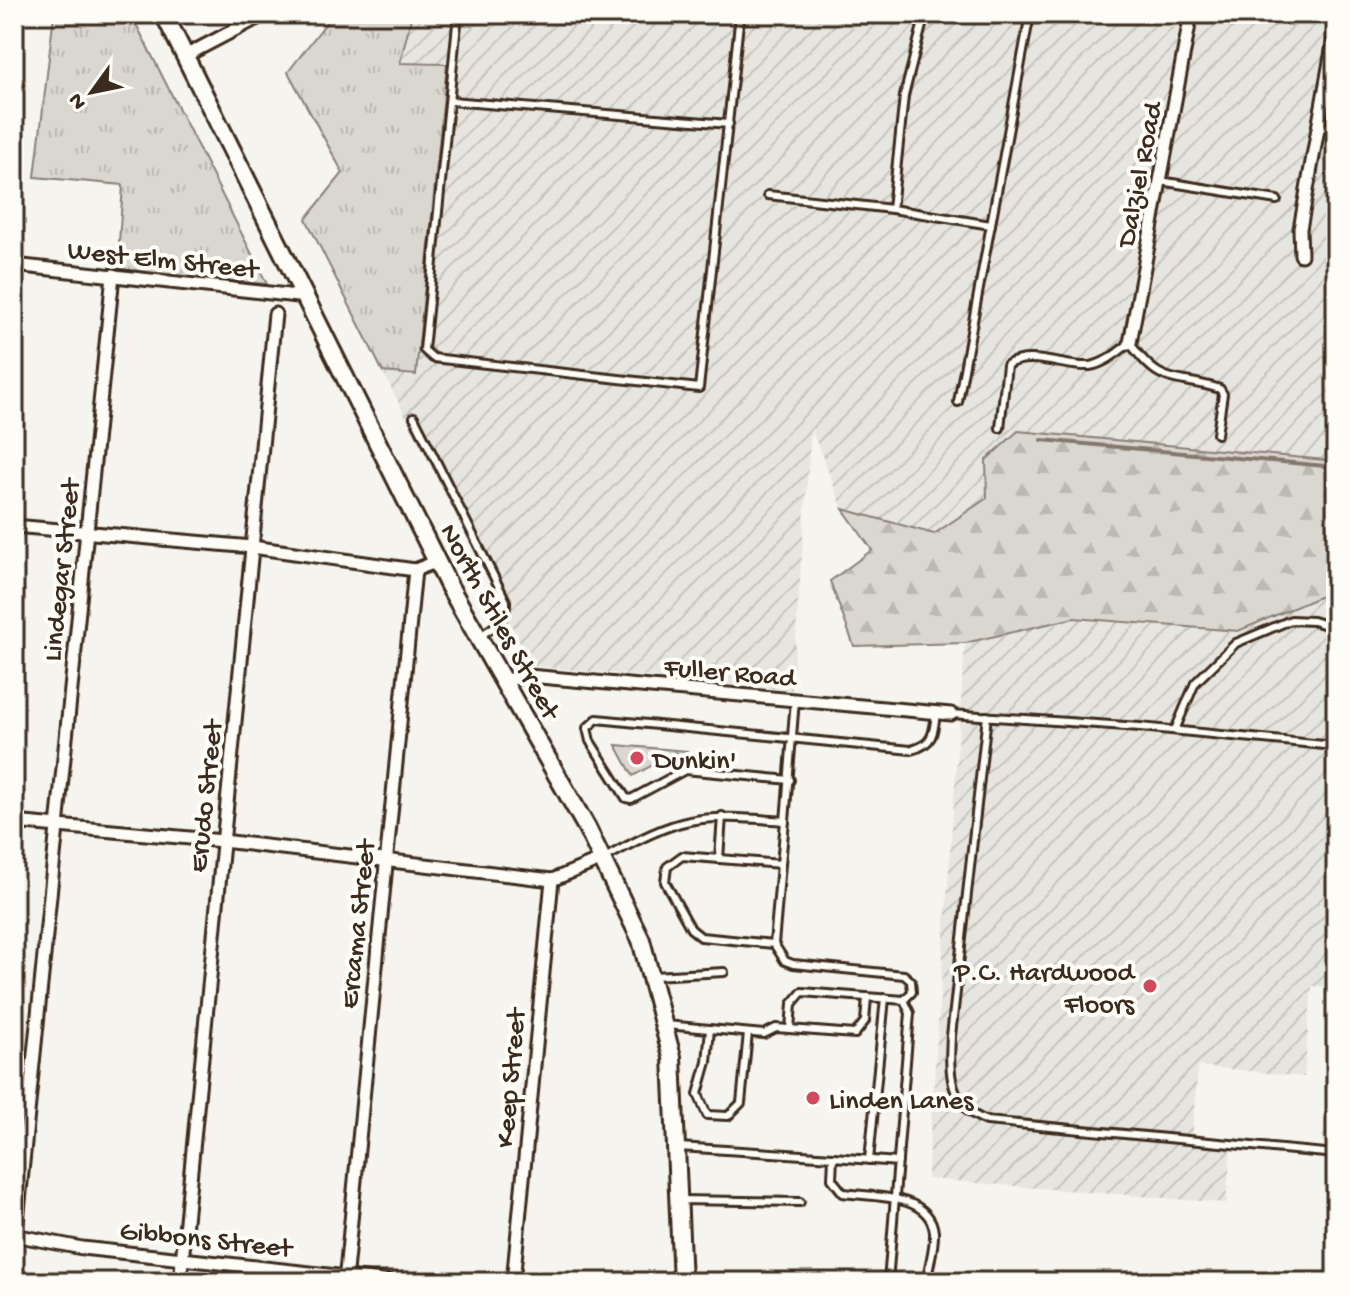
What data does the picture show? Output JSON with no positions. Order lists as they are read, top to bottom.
{
  "streets": {
    "main road": ["North Stiles Street"],
    "street": [
      "Dalziel Road",
      "West Elm Street",
      "Lindegar Street",
      "Fuller Road",
      "Erudo Street",
      "Ercama Street",
      "Keep Street",
      "Gibbons Street"
    ]
  },
  "crossings": [
    ["West Elm Street", "Lindegar Street"],
    ["West Elm Street", "North Stiles Street"],
    ["Lindegar Street", "Gibbons Street"],
    ["North Stiles Street", "Fuller Road"],
    ["Erudo Street", "Gibbons Street"],
    ["Ercama Street", "Gibbons Street"]
  ],
  "places": ["Dunkin'", "P.C. Hardwood Floors", "Linden Lanes"],
  "north": "bottom left"
}
